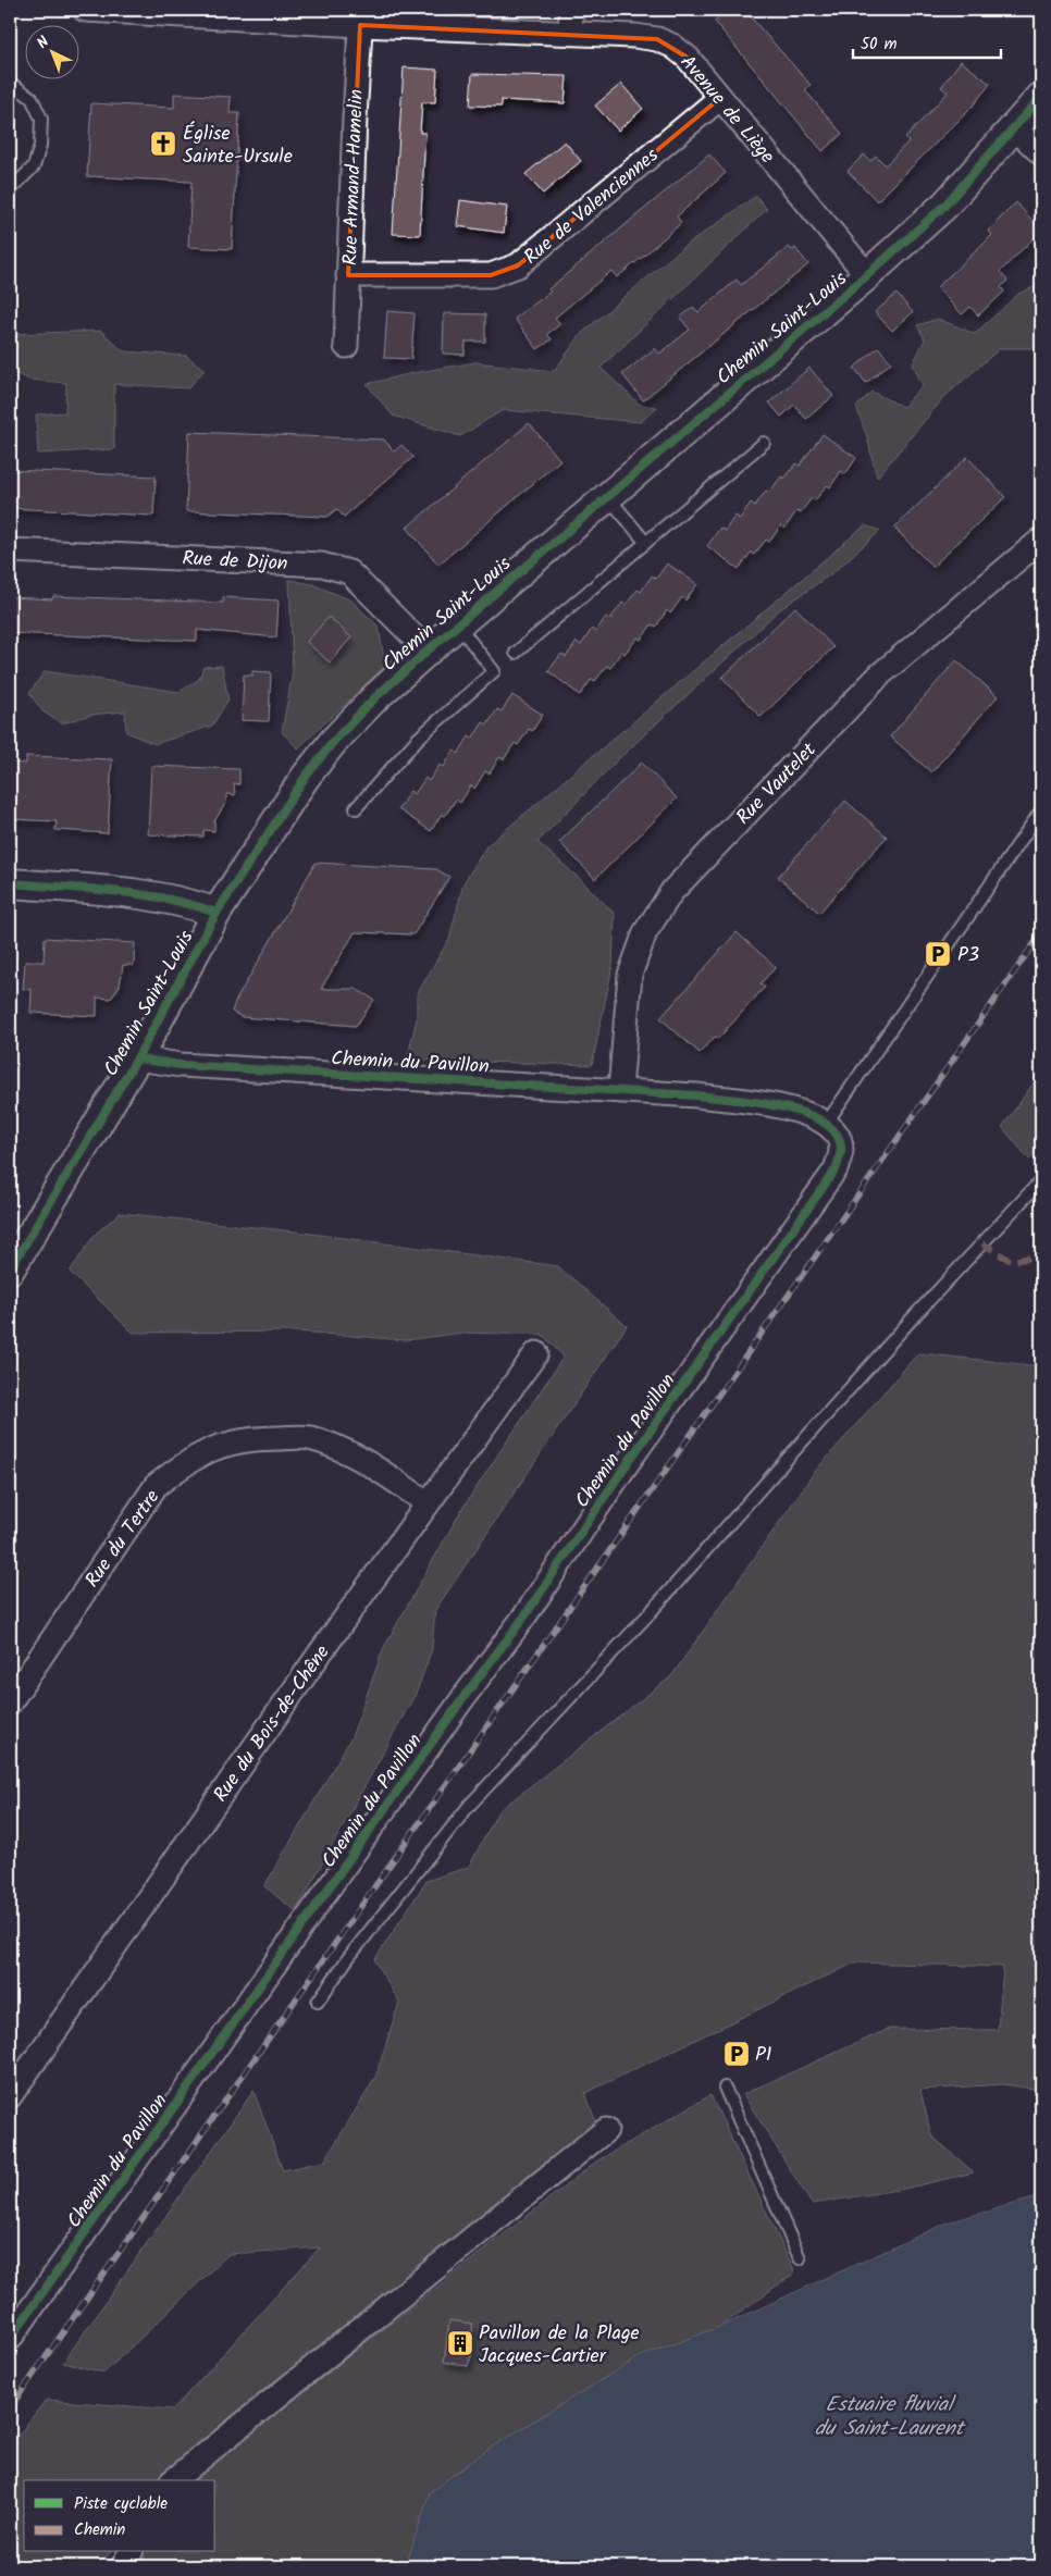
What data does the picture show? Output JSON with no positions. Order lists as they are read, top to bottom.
{
  "streets": {
    "street": [
      "Avenue de Liège",
      "Rue Armand-Hamelin",
      "Rue de Valenciennes",
      "Chemin Saint-Louis",
      "Rue de Dijon",
      "Rue Vautelet",
      "Chemin du Pavillon",
      "Rue du Tertre",
      "Rue du Bois-de-Chêne"
    ]
  },
  "crossings": [
    ["Avenue de Liège", "Rue Armand-Hamelin"],
    ["Avenue de Liège", "Rue de Valenciennes"],
    ["Avenue de Liège", "Chemin Saint-Louis"],
    ["Rue Armand-Hamelin", "Rue de Valenciennes"],
    ["Chemin Saint-Louis", "Rue de Dijon"],
    ["Chemin Saint-Louis", "Chemin du Pavillon"],
    ["Rue Vautelet", "Chemin du Pavillon"],
    ["Rue du Tertre", "Rue du Bois-de-Chêne"]
  ],
  "water": ["Estuaire fluvial du Saint-Laurent"],
  "places": {
    "church": ["Église Sainte-Ursule"],
    "parking": ["P3", "P1"],
    "building": ["Pavillon de la Plage Jacques-Cartier"]
  },
  "legend": ["Piste cyclable", "Chemin"],
  "scale_bar": "50 m",
  "north": "top left"
}
